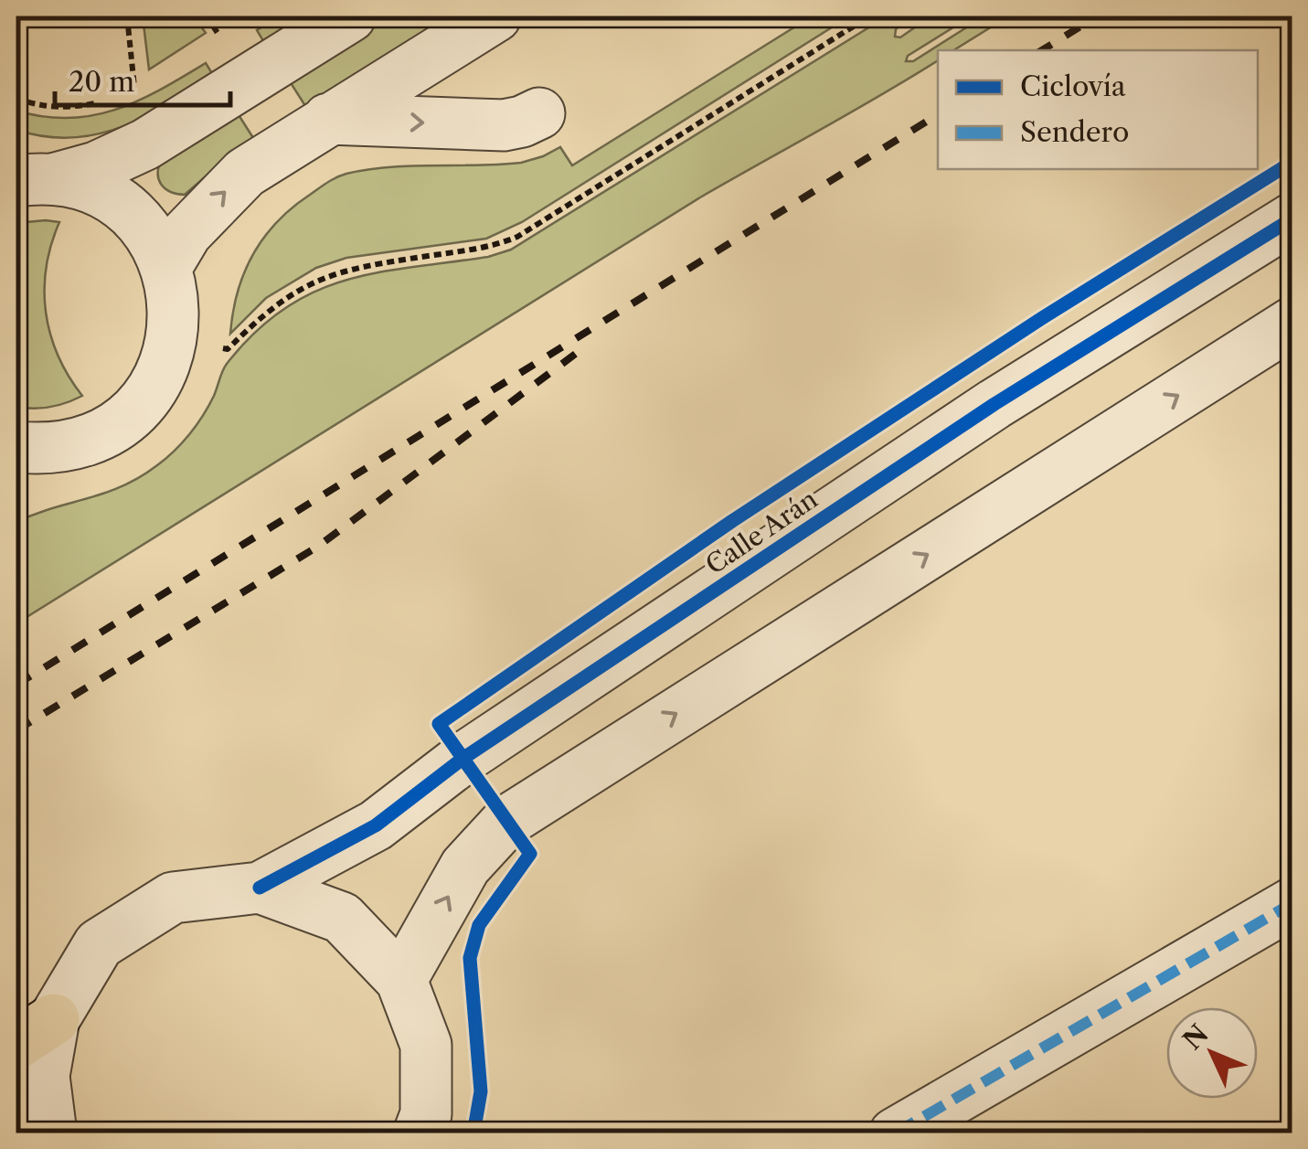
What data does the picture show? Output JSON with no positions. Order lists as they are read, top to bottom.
{
  "streets": {
    "street": ["Calle Arán"]
  },
  "legend": ["Ciclovía", "Sendero"],
  "scale_bar": "20 m",
  "north": "top left"
}
